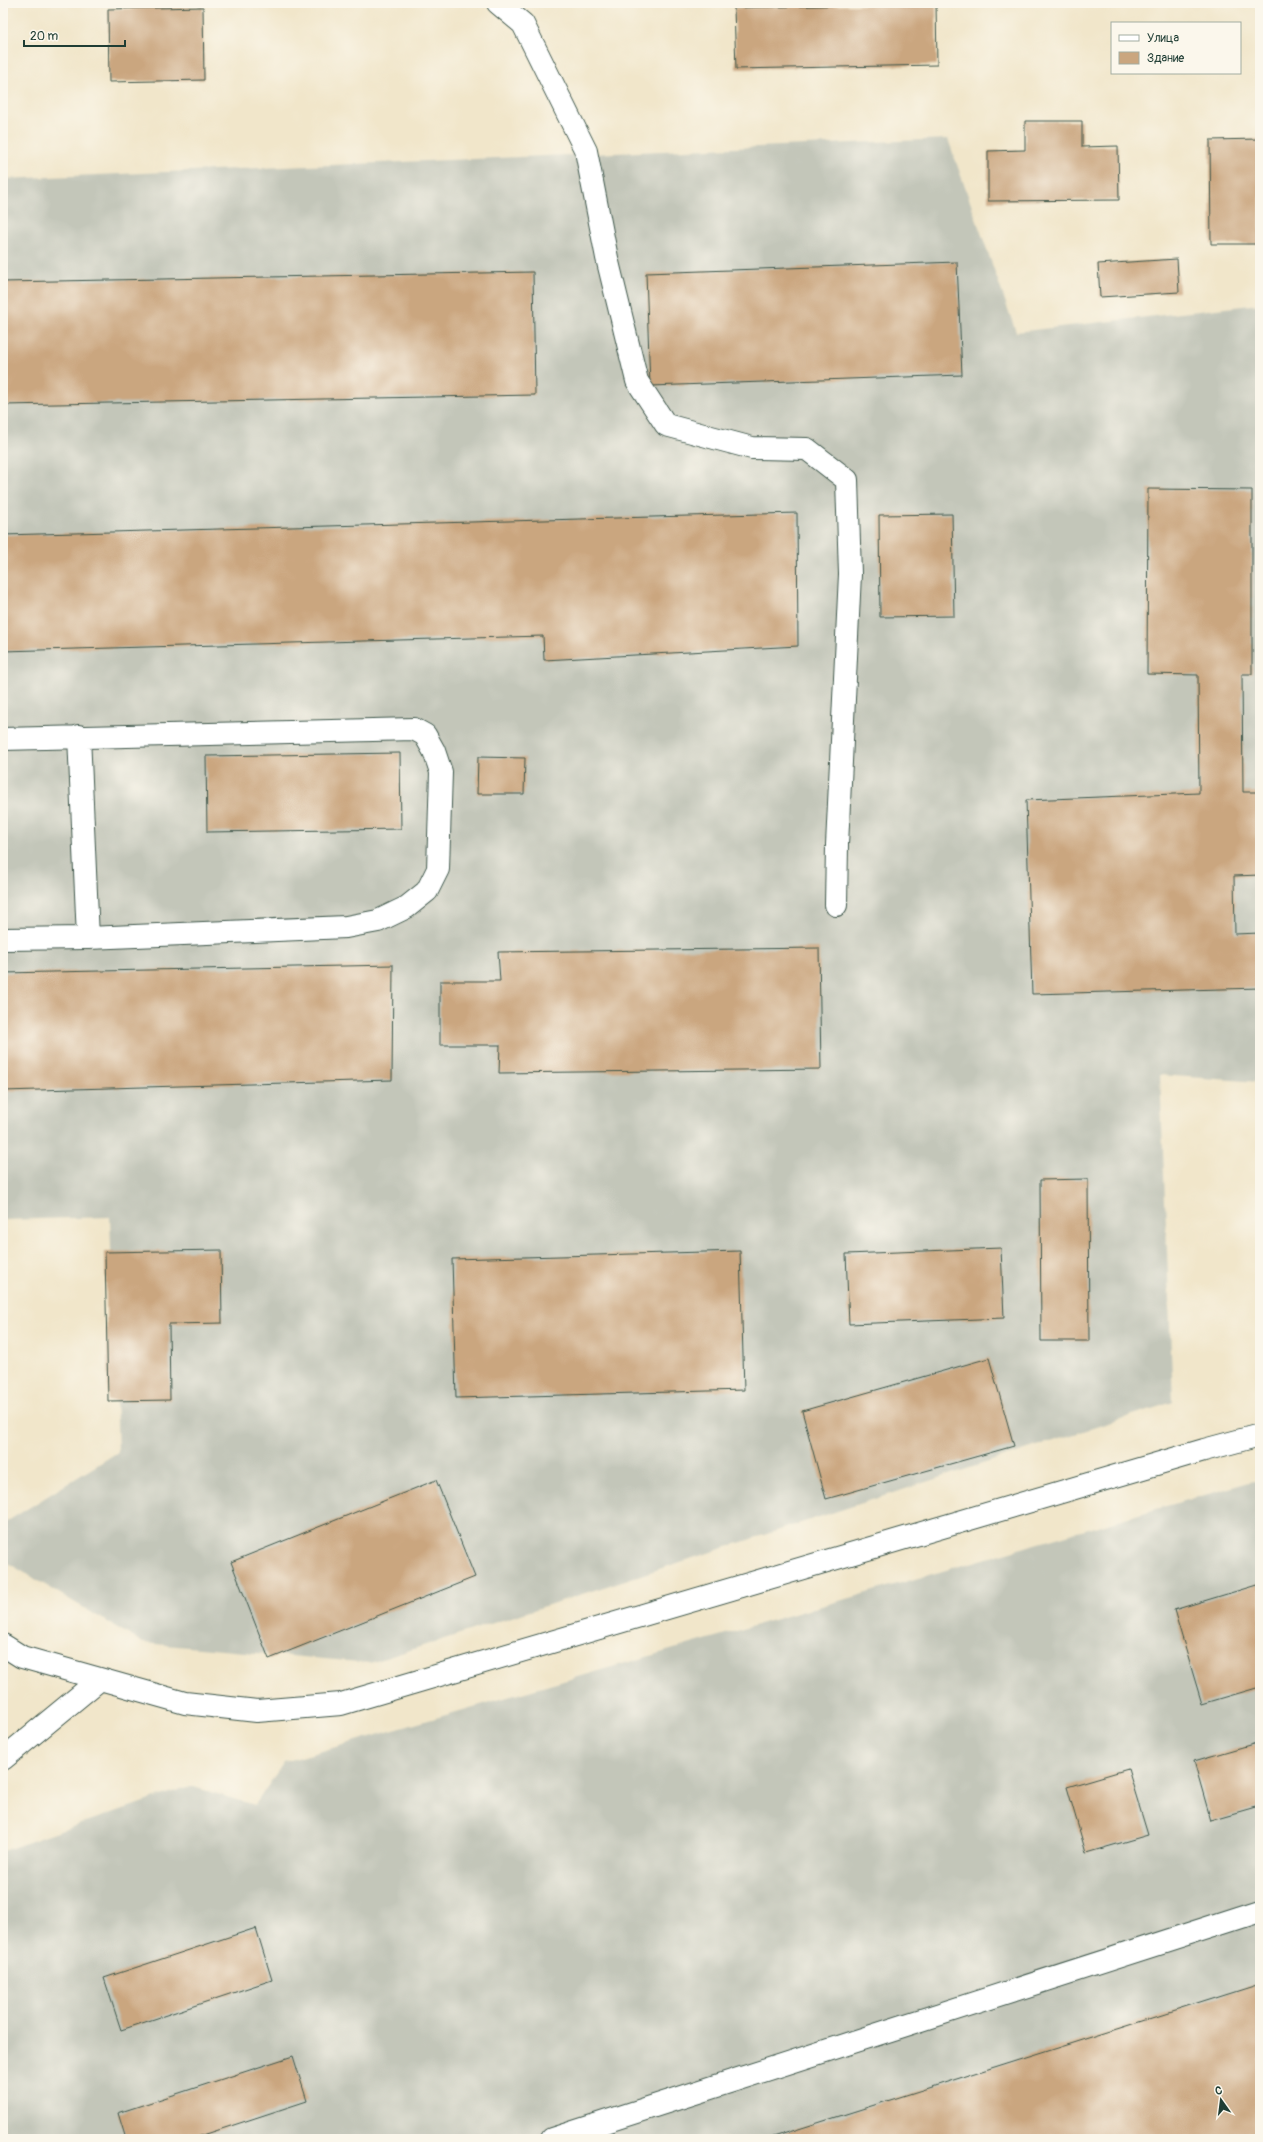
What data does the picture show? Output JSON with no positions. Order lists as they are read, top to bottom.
{
  "legend": ["Улица", "Здание"],
  "scale_bar": "20 m",
  "north": "top"
}
